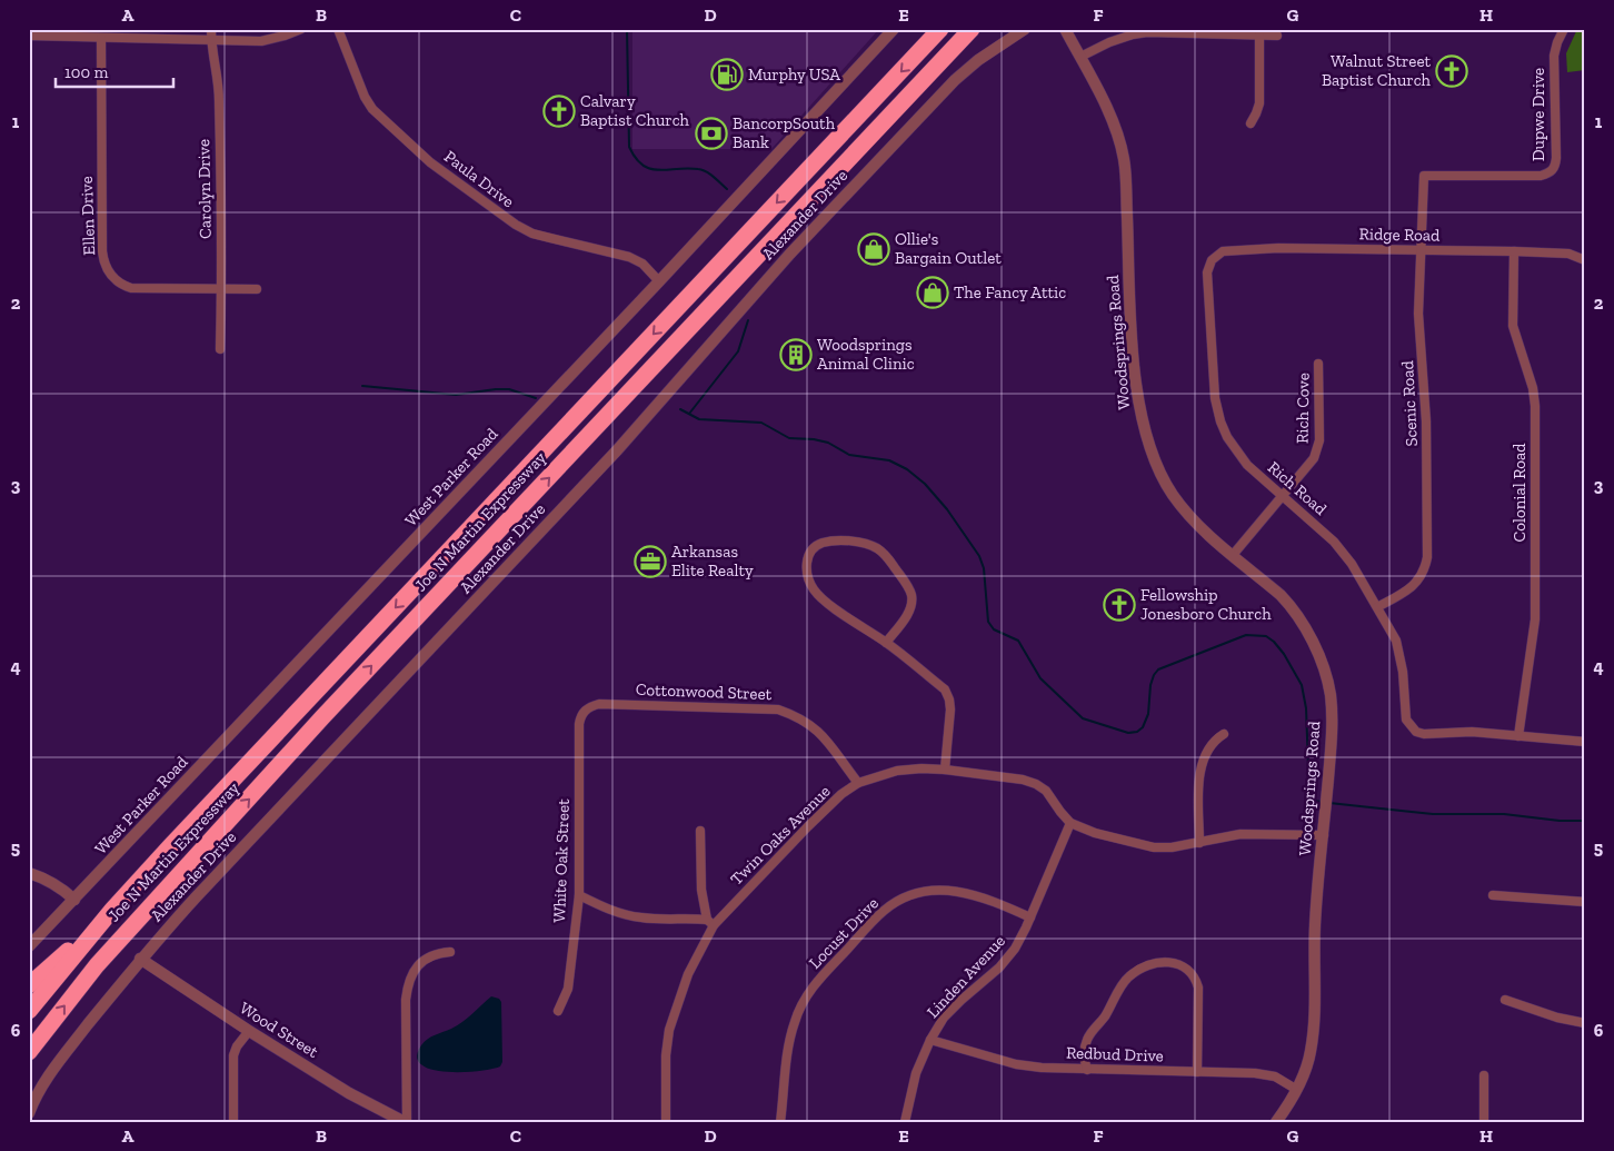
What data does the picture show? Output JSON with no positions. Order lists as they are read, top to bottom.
{
  "streets": {
    "highway": ["Joe N Martin Expressway"],
    "street": [
      "Dupwe Drive",
      "Paula Drive",
      "Carolyn Drive",
      "Alexander Drive",
      "Ellen Drive",
      "Ridge Road",
      "Woodsprings Road",
      "Scenic Road",
      "Rich Cove",
      "West Parker Road",
      "Rich Road",
      "Colonial Road",
      "Cottonwood Street",
      "Twin Oaks Avenue",
      "White Oak Street",
      "Locust Drive",
      "Linden Avenue",
      "Wood Street",
      "Redbud Drive"
    ]
  },
  "crossings": [
    ["Dupwe Drive", "Scenic Road"],
    ["Paula Drive", "West Parker Road"],
    ["Carolyn Drive", "Ellen Drive"],
    ["Alexander Drive", "Wood Street"],
    ["Ridge Road", "Scenic Road"],
    ["Ridge Road", "Rich Road"],
    ["Ridge Road", "Colonial Road"],
    ["Woodsprings Road", "Rich Cove"],
    ["Woodsprings Road", "Redbud Drive"],
    ["Scenic Road", "Rich Road"],
    ["Rich Cove", "Rich Road"],
    ["Rich Road", "Colonial Road"],
    ["Cottonwood Street", "Twin Oaks Avenue"],
    ["Cottonwood Street", "White Oak Street"],
    ["Twin Oaks Avenue", "Linden Avenue"],
    ["Locust Drive", "Linden Avenue"],
    ["Linden Avenue", "Redbud Drive"]
  ],
  "places": {
    "church": ["Walnut Street Baptist Church", "Calvary Baptist Church", "Fellowship Jonesboro Church"],
    "fuel station": ["Murphy USA"],
    "bank": ["BancorpSouth Bank"],
    "shop": ["Ollie's Bargain Outlet", "The Fancy Attic"],
    "building": ["Woodsprings Animal Clinic"],
    "office": ["Arkansas Elite Realty"]
  },
  "scale_bar": "100 m",
  "grid": {
    "columns": [
      "A",
      "B",
      "C",
      "D",
      "E",
      "F",
      "G",
      "H"
    ],
    "rows": [
      "1",
      "2",
      "3",
      "4",
      "5",
      "6"
    ]
  }
}
